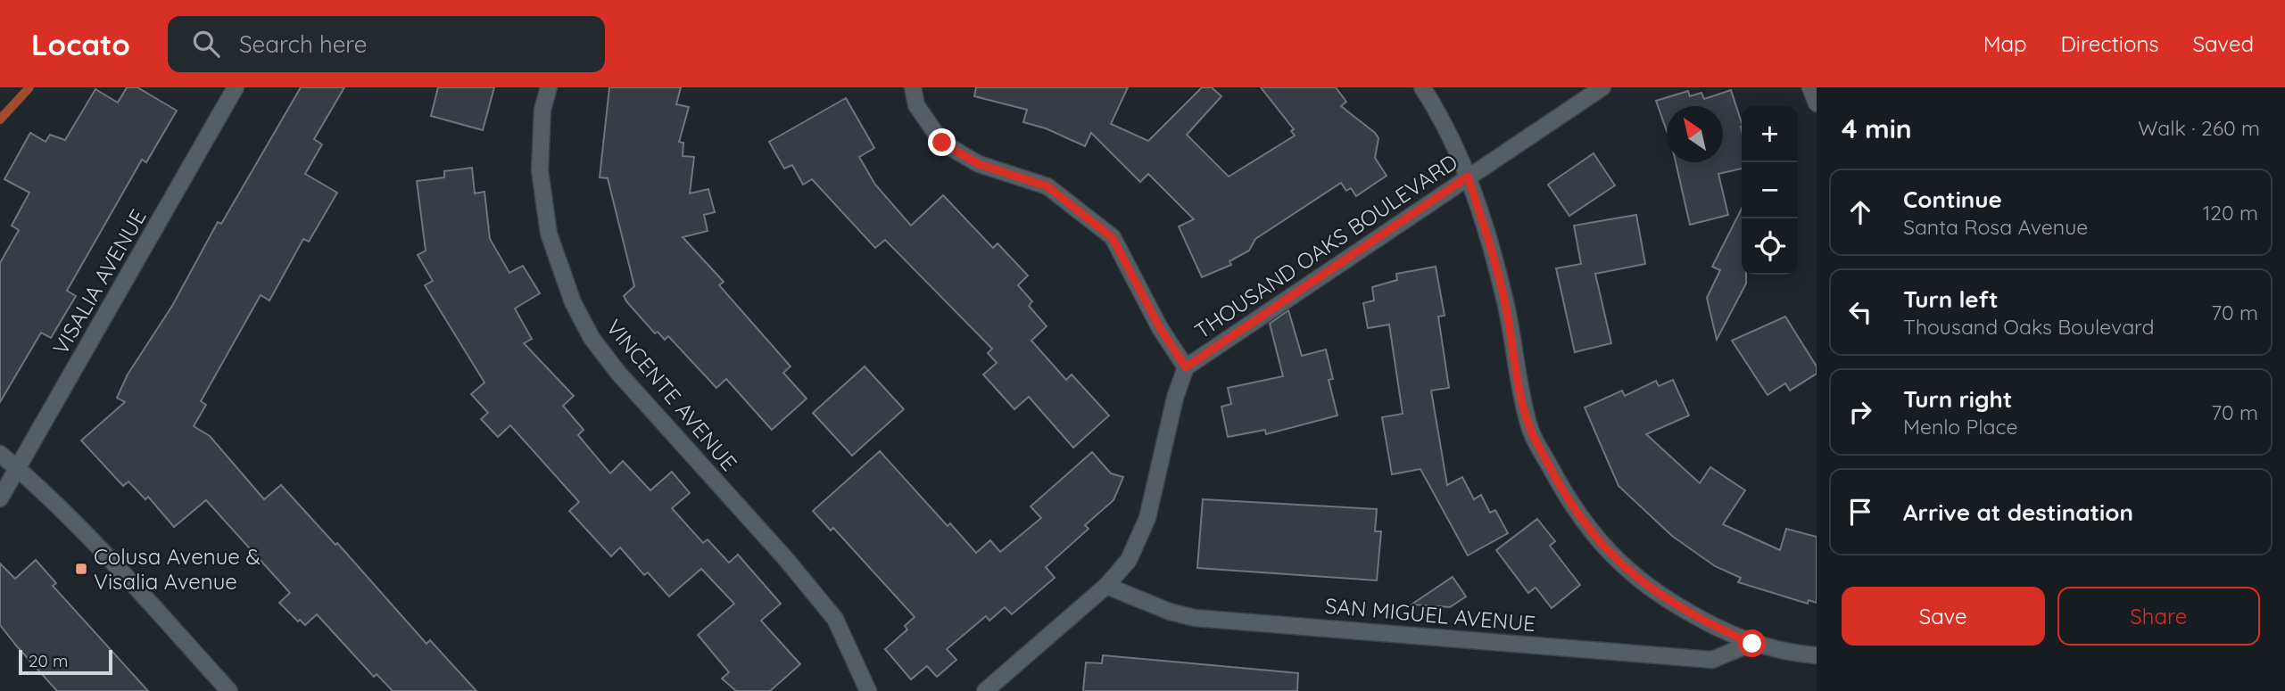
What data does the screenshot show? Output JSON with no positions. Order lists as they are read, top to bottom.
{
  "streets": {
    "street": [
      "THOUSAND OAKS BOULEVARD",
      "VISALIA AVENUE",
      "VINCENTE AVENUE",
      "SAN MIGUEL AVENUE"
    ]
  },
  "crossings": [
    ["THOUSAND OAKS BOULEVARD", "SAN MIGUEL AVENUE"]
  ],
  "places": {
    "transit": ["Colusa Avenue & Visalia Avenue"]
  },
  "scale_bar": "20 m",
  "north": "top left",
  "page": {
    "header": "Locato",
    "search": "Search here",
    "nav": ["Map", "Directions", "Saved"],
    "heading": ["4 min", "Walk · 260 m"],
    "map_buttons": ["+", "−"],
    "list": [
      ["Continue", "Santa Rosa Avenue", "120 m"],
      ["Turn left", "Thousand Oaks Boulevard", "70 m"],
      ["Turn right", "Menlo Place", "70 m"],
      "Arrive at destination"
    ],
    "buttons": ["Save", "Share"],
    "scale": "20 m"
  }
}
